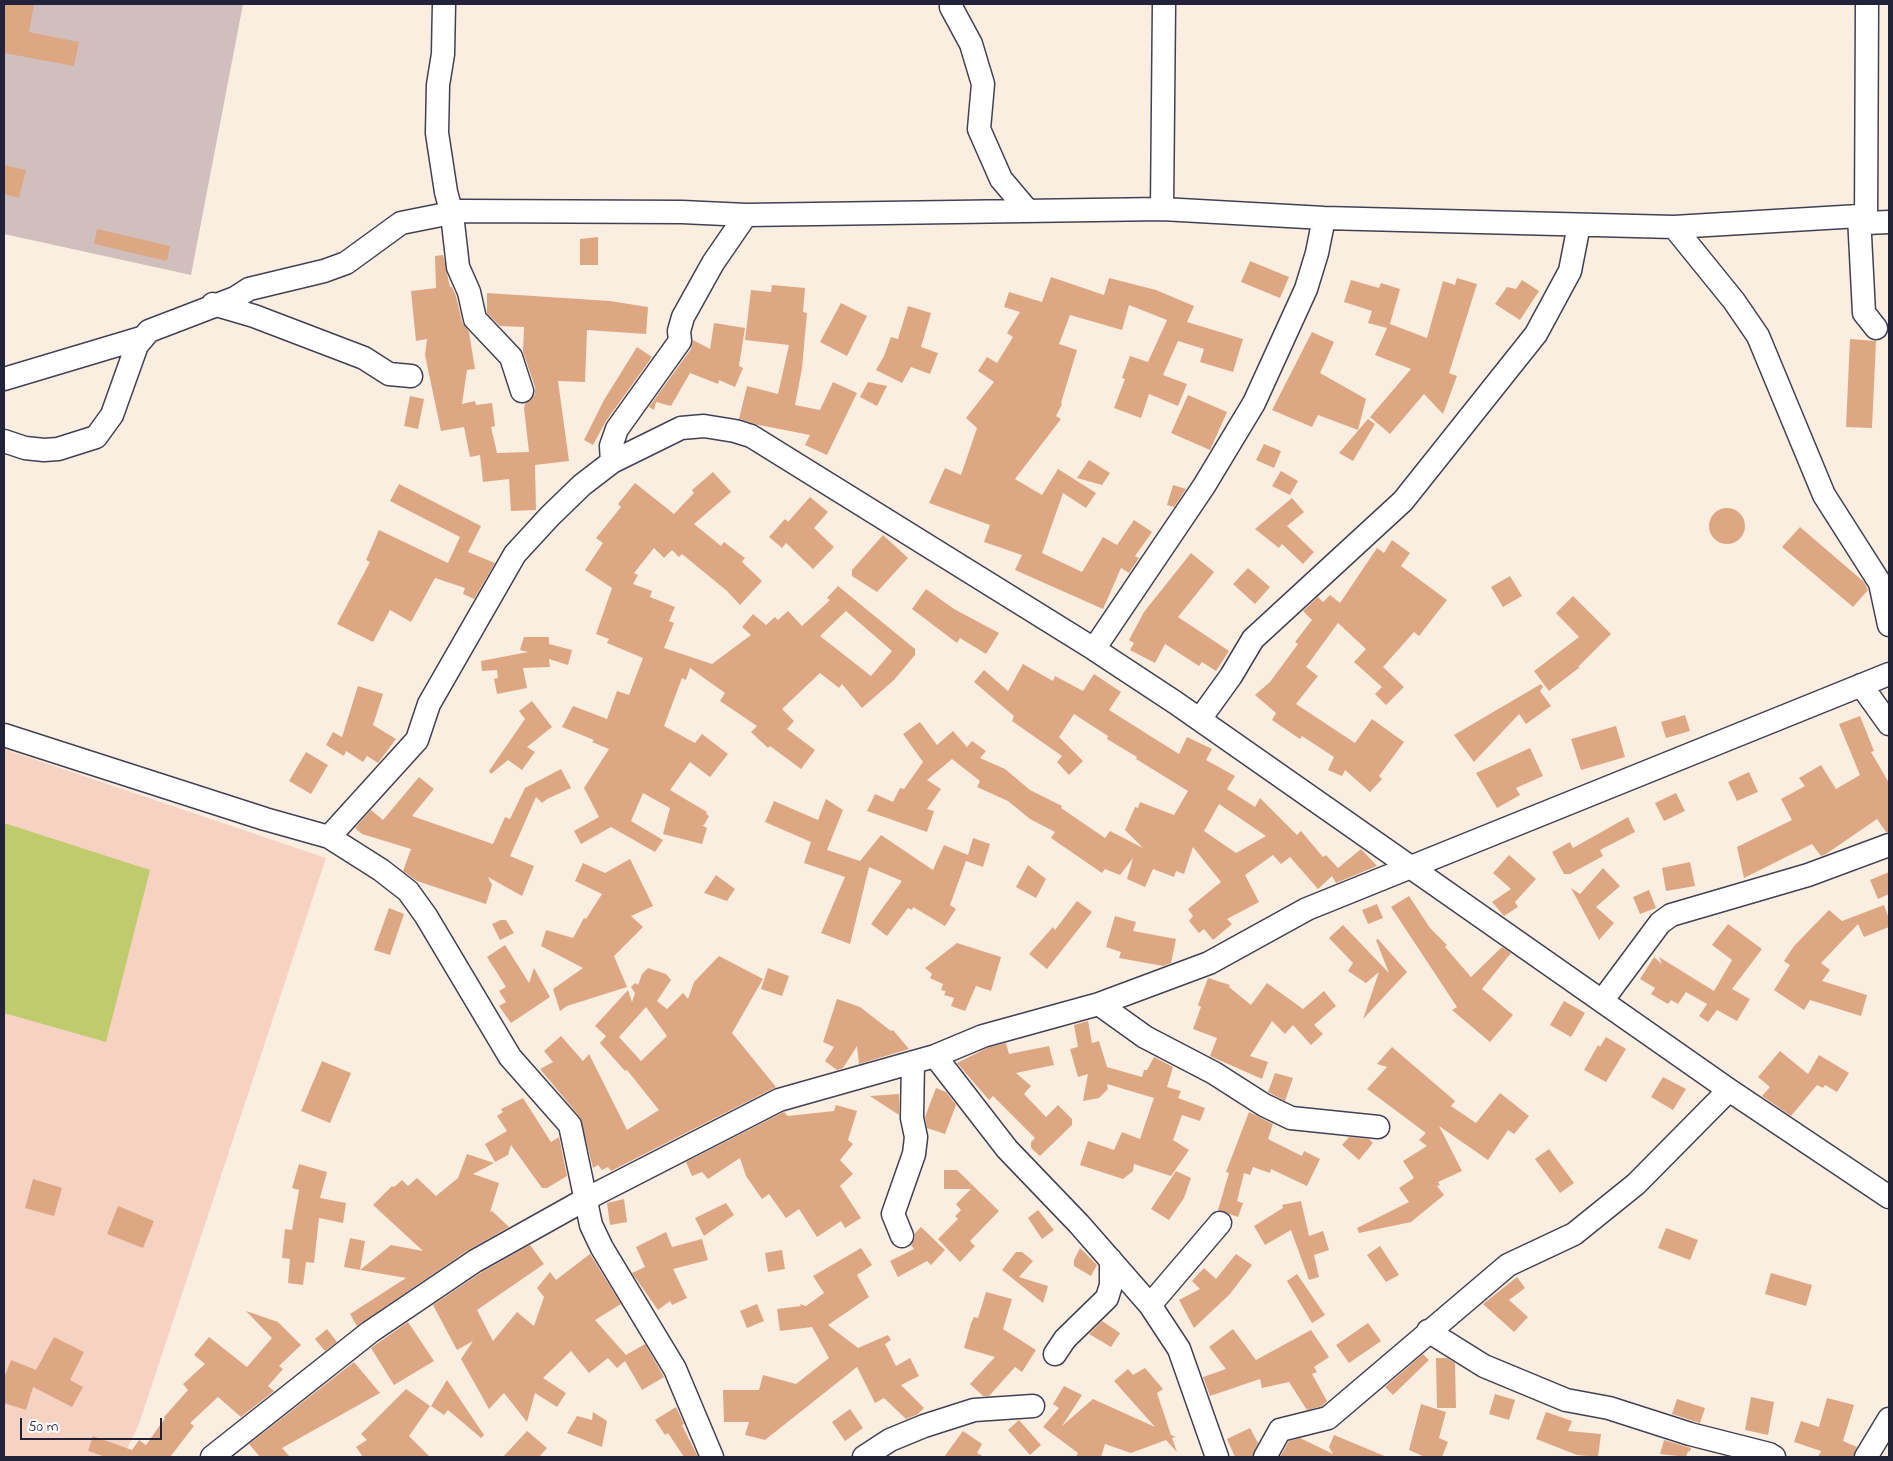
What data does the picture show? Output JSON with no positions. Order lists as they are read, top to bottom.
{
  "scale_bar": "50 m"
}
